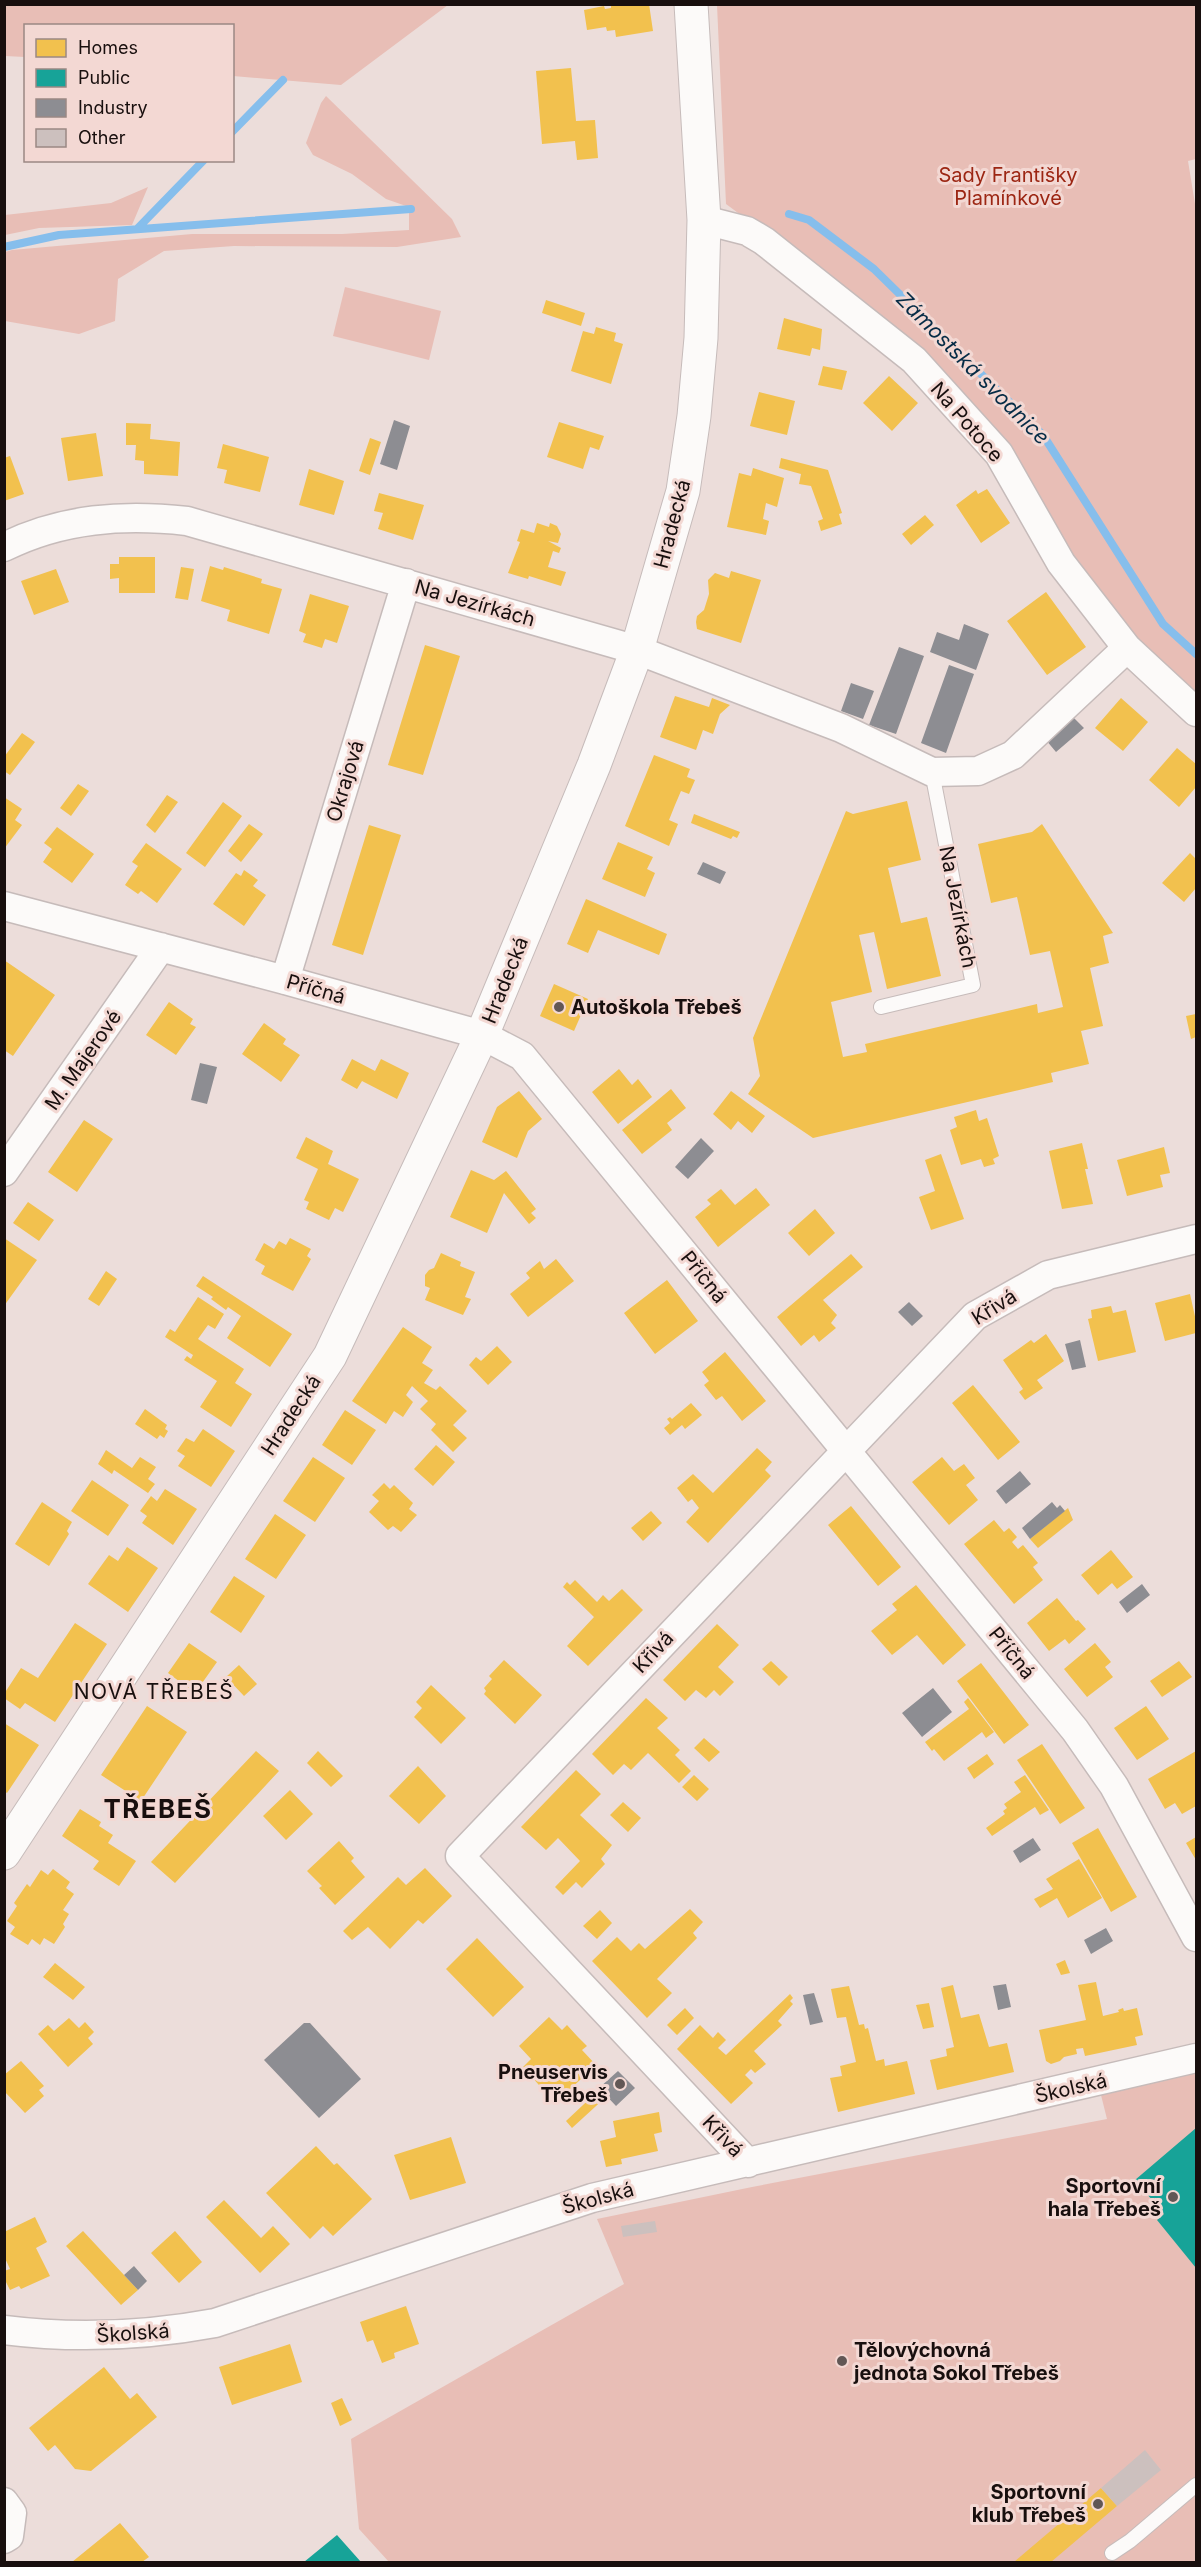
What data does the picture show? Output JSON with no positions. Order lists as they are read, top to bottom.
{
  "streets": {
    "street": [
      "Na Potoce",
      "Hradecká",
      "Na Jezírkách",
      "Okrajová",
      "Příčná",
      "M. Majerové",
      "Křivá",
      "Školská"
    ]
  },
  "crossings": [
    ["Na Potoce", "Hradecká"],
    ["Na Potoce", "Na Jezírkách"],
    ["Hradecká", "Na Jezírkách"],
    ["Hradecká", "Příčná"],
    ["Na Jezírkách", "Okrajová"],
    ["Okrajová", "Příčná"],
    ["Příčná", "M. Majerové"],
    ["Příčná", "Křivá"],
    ["Křivá", "Školská"]
  ],
  "districts": ["NOVÁ TŘEBEŠ", "TŘEBEŠ"],
  "water": ["Zámostská svodnice"],
  "parks": ["Sady Františky Plamínkové"],
  "places": [
    "Autoškola Třebeš",
    "Pneuservis Třebeš",
    "Sportovní hala Třebeš",
    "Tělovýchovná jednota Sokol Třebeš",
    "Sportovní klub Třebeš"
  ],
  "legend": [
    "Homes",
    "Public",
    "Industry",
    "Other"
  ]
}
